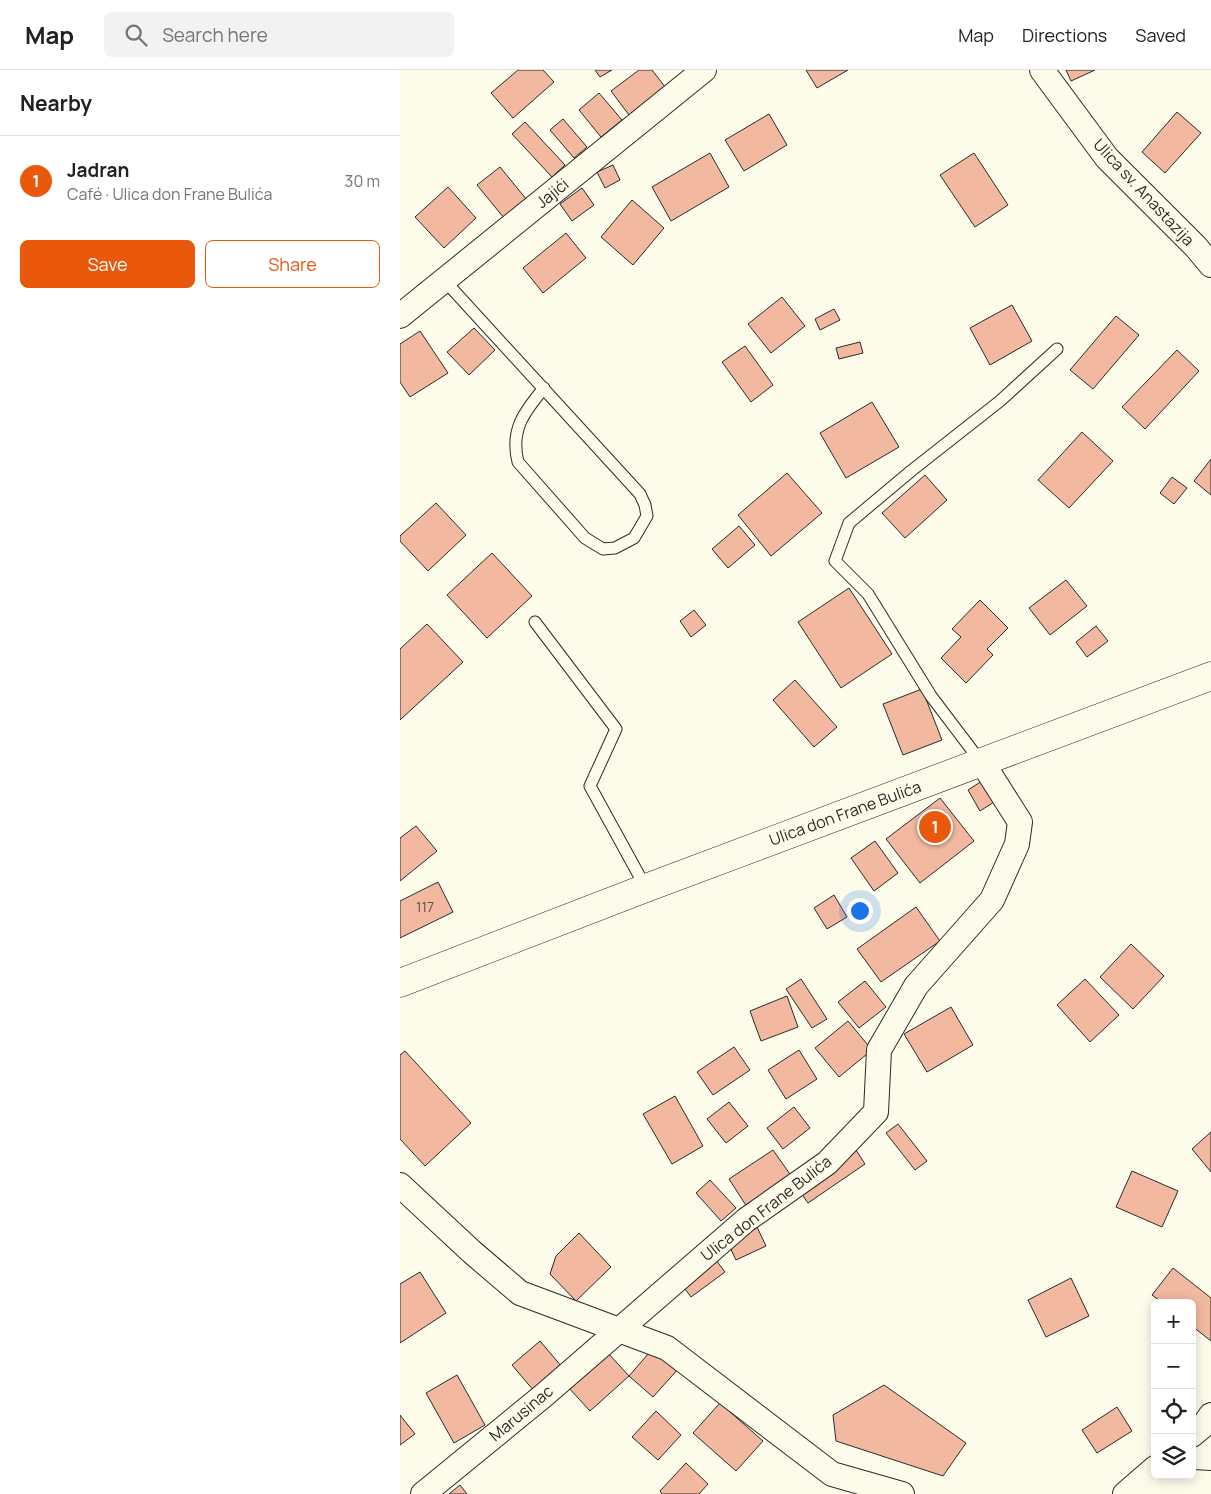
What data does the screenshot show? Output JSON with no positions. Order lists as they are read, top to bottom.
{
  "streets": {
    "street": [
      "Ulica sv. Anastazija",
      "Jajići",
      "Ulica don Frane Bulića",
      "Marusinac"
    ]
  },
  "crossings": [
    ["Ulica don Frane Bulića", "Marusinac"]
  ],
  "house_numbers": ["117"],
  "page": {
    "header": "Map",
    "search": "Search here",
    "nav": ["Map", "Directions", "Saved"],
    "heading": "Nearby",
    "list": [
      {
        "mark": "1",
        "name": "Jadran",
        "note": "Café · Ulica don Frane Bulića",
        "value": "30 m"
      }
    ],
    "buttons": ["Save", "Share"],
    "pins": "1",
    "map_buttons": ["+", "−"]
  }
}
